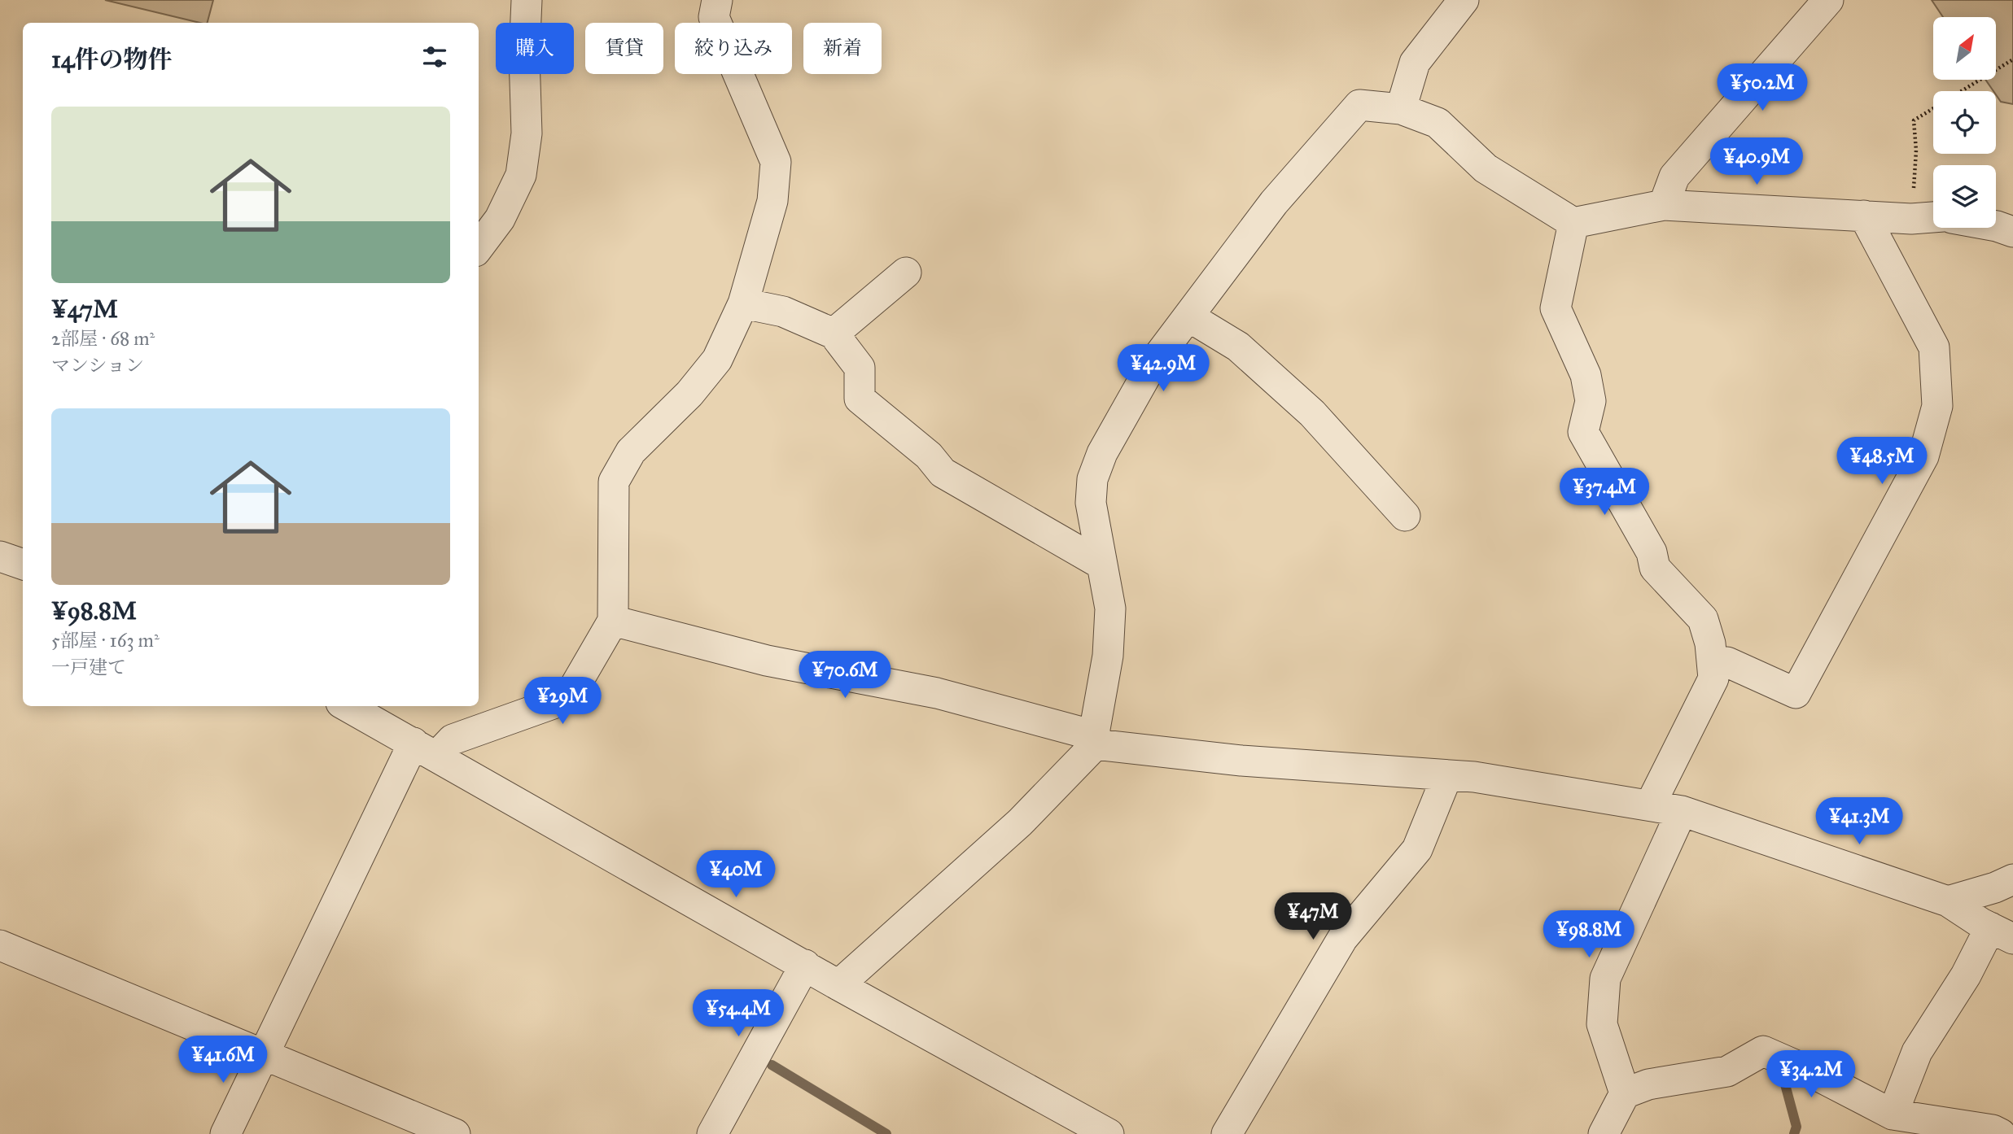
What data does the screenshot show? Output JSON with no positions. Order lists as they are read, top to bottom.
{
  "north": "top right",
  "page": {
    "chip": [
      "購入",
      "賃貸",
      "絞り込み",
      "新着"
    ],
    "heading": "14件の物件",
    "price": [
      "¥50.2M",
      "¥40.9M",
      "¥42.9M",
      "¥48.5M",
      "¥37.4M",
      "¥70.6M",
      "¥29M",
      "¥41.3M",
      "¥40M",
      "¥47M",
      "¥98.8M",
      "¥54.4M",
      "¥41.6M",
      "¥34.2M"
    ],
    "list": [
      {
        "name": "¥47M",
        "note": "2部屋 · 68 m² · マンション"
      },
      {
        "name": "¥98.8M",
        "note": "5部屋 · 163 m² · 一戸建て"
      }
    ]
  }
}
